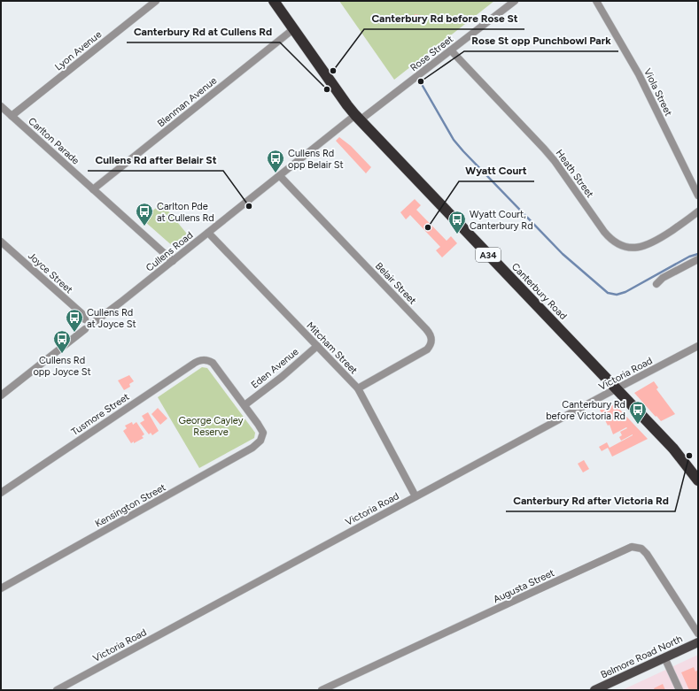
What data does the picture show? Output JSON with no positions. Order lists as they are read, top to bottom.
{
  "streets": {
    "highway": ["A34", "Canterbury Road"],
    "main road": ["Belmore Road North"],
    "street": [
      "Lyon Avenue",
      "Rose Street",
      "Viola Street",
      "Blenman Avenue",
      "Carlton Parade",
      "Heath Street",
      "Cullens Road",
      "Joyce Street",
      "Belair Street",
      "Mitcham Street",
      "Eden Avenue",
      "Victoria Road",
      "Tusmore Street",
      "Kensington Street",
      "Augusta Street"
    ]
  },
  "crossings": [
    ["Lyon Avenue", "Carlton Parade"],
    ["Rose Street", "Heath Street"],
    ["Rose Street", "Cullens Road"],
    ["Rose Street", "Canterbury Road"],
    ["Blenman Avenue", "Carlton Parade"],
    ["Blenman Avenue", "Canterbury Road"],
    ["Carlton Parade", "Cullens Road"],
    ["Cullens Road", "Joyce Street"],
    ["Cullens Road", "Belair Street"],
    ["Cullens Road", "Canterbury Road"],
    ["Cullens Road", "Mitcham Street"],
    ["Belair Street", "Mitcham Street"],
    ["Canterbury Road", "Victoria Road"],
    ["Mitcham Street", "Eden Avenue"],
    ["Mitcham Street", "Victoria Road"],
    ["Eden Avenue", "Tusmore Street"],
    ["Eden Avenue", "Kensington Street"],
    ["Tusmore Street", "Kensington Street"]
  ],
  "parks": ["George Cayley Reserve"],
  "places": {
    "other": [
      "Canterbury Rd before Rose St",
      "Rose St opp Punchbowl Park",
      "Canterbury Rd at Cullens Rd",
      "Cullens Rd after Belair St",
      "Wyatt Court",
      "Canterbury Rd after Victoria Rd"
    ],
    "bus stop": [
      "Cullens Rd opp Belair St",
      "Carlton Pde at Cullens Rd",
      "Wyatt Court, Canterbury Rd",
      "Cullens Rd at Joyce St",
      "Cullens Rd opp Joyce St",
      "Canterbury Rd before Victoria Rd"
    ]
  }
}
